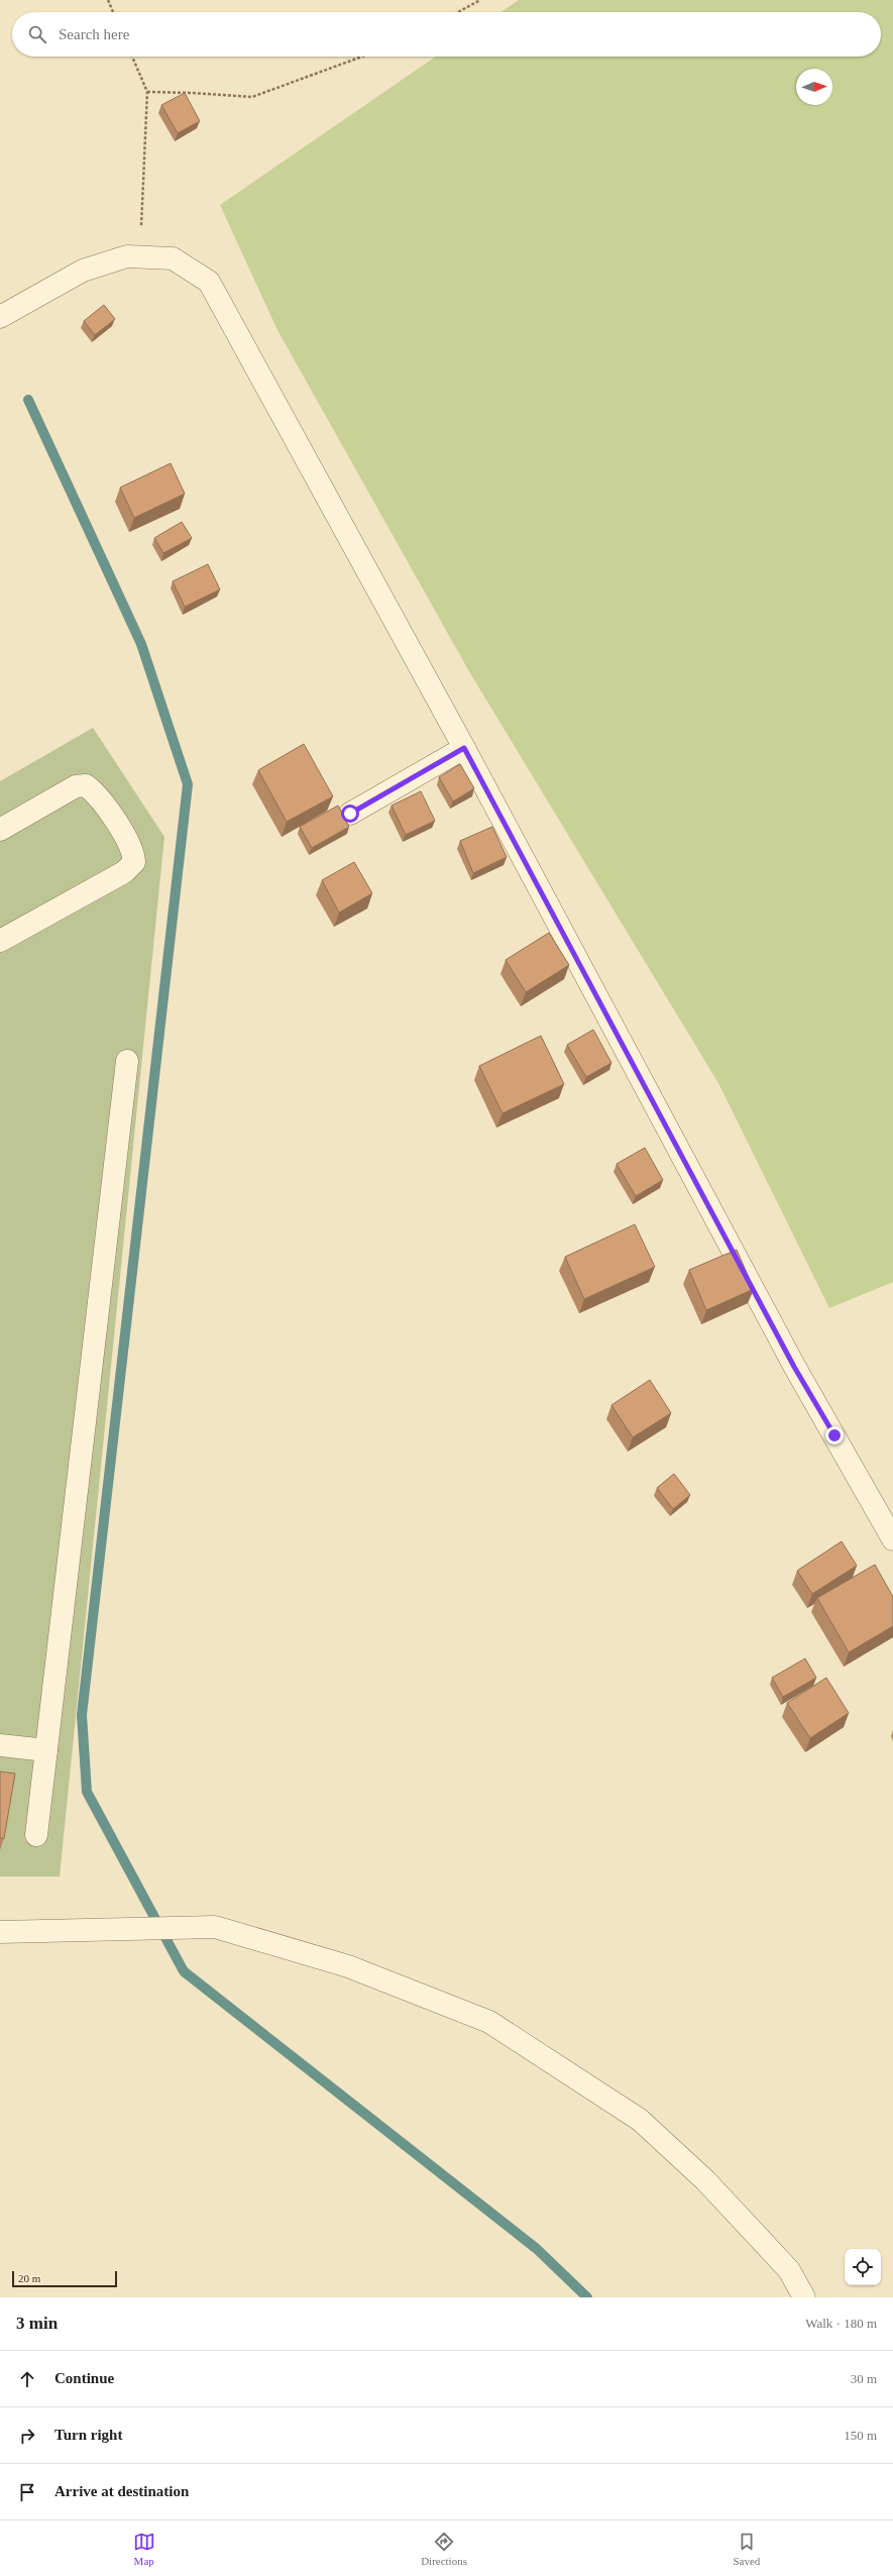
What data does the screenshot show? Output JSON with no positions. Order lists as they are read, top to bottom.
{
  "scale_bar": "20 m",
  "north": "right",
  "page": {
    "search": "Search here",
    "scale": "20 m",
    "heading": ["3 min", "Walk · 180 m"],
    "list": [
      ["Continue", "30 m"],
      ["Turn right", "150 m"],
      "Arrive at destination"
    ],
    "nav": ["Map", "Directions", "Saved"]
  }
}
